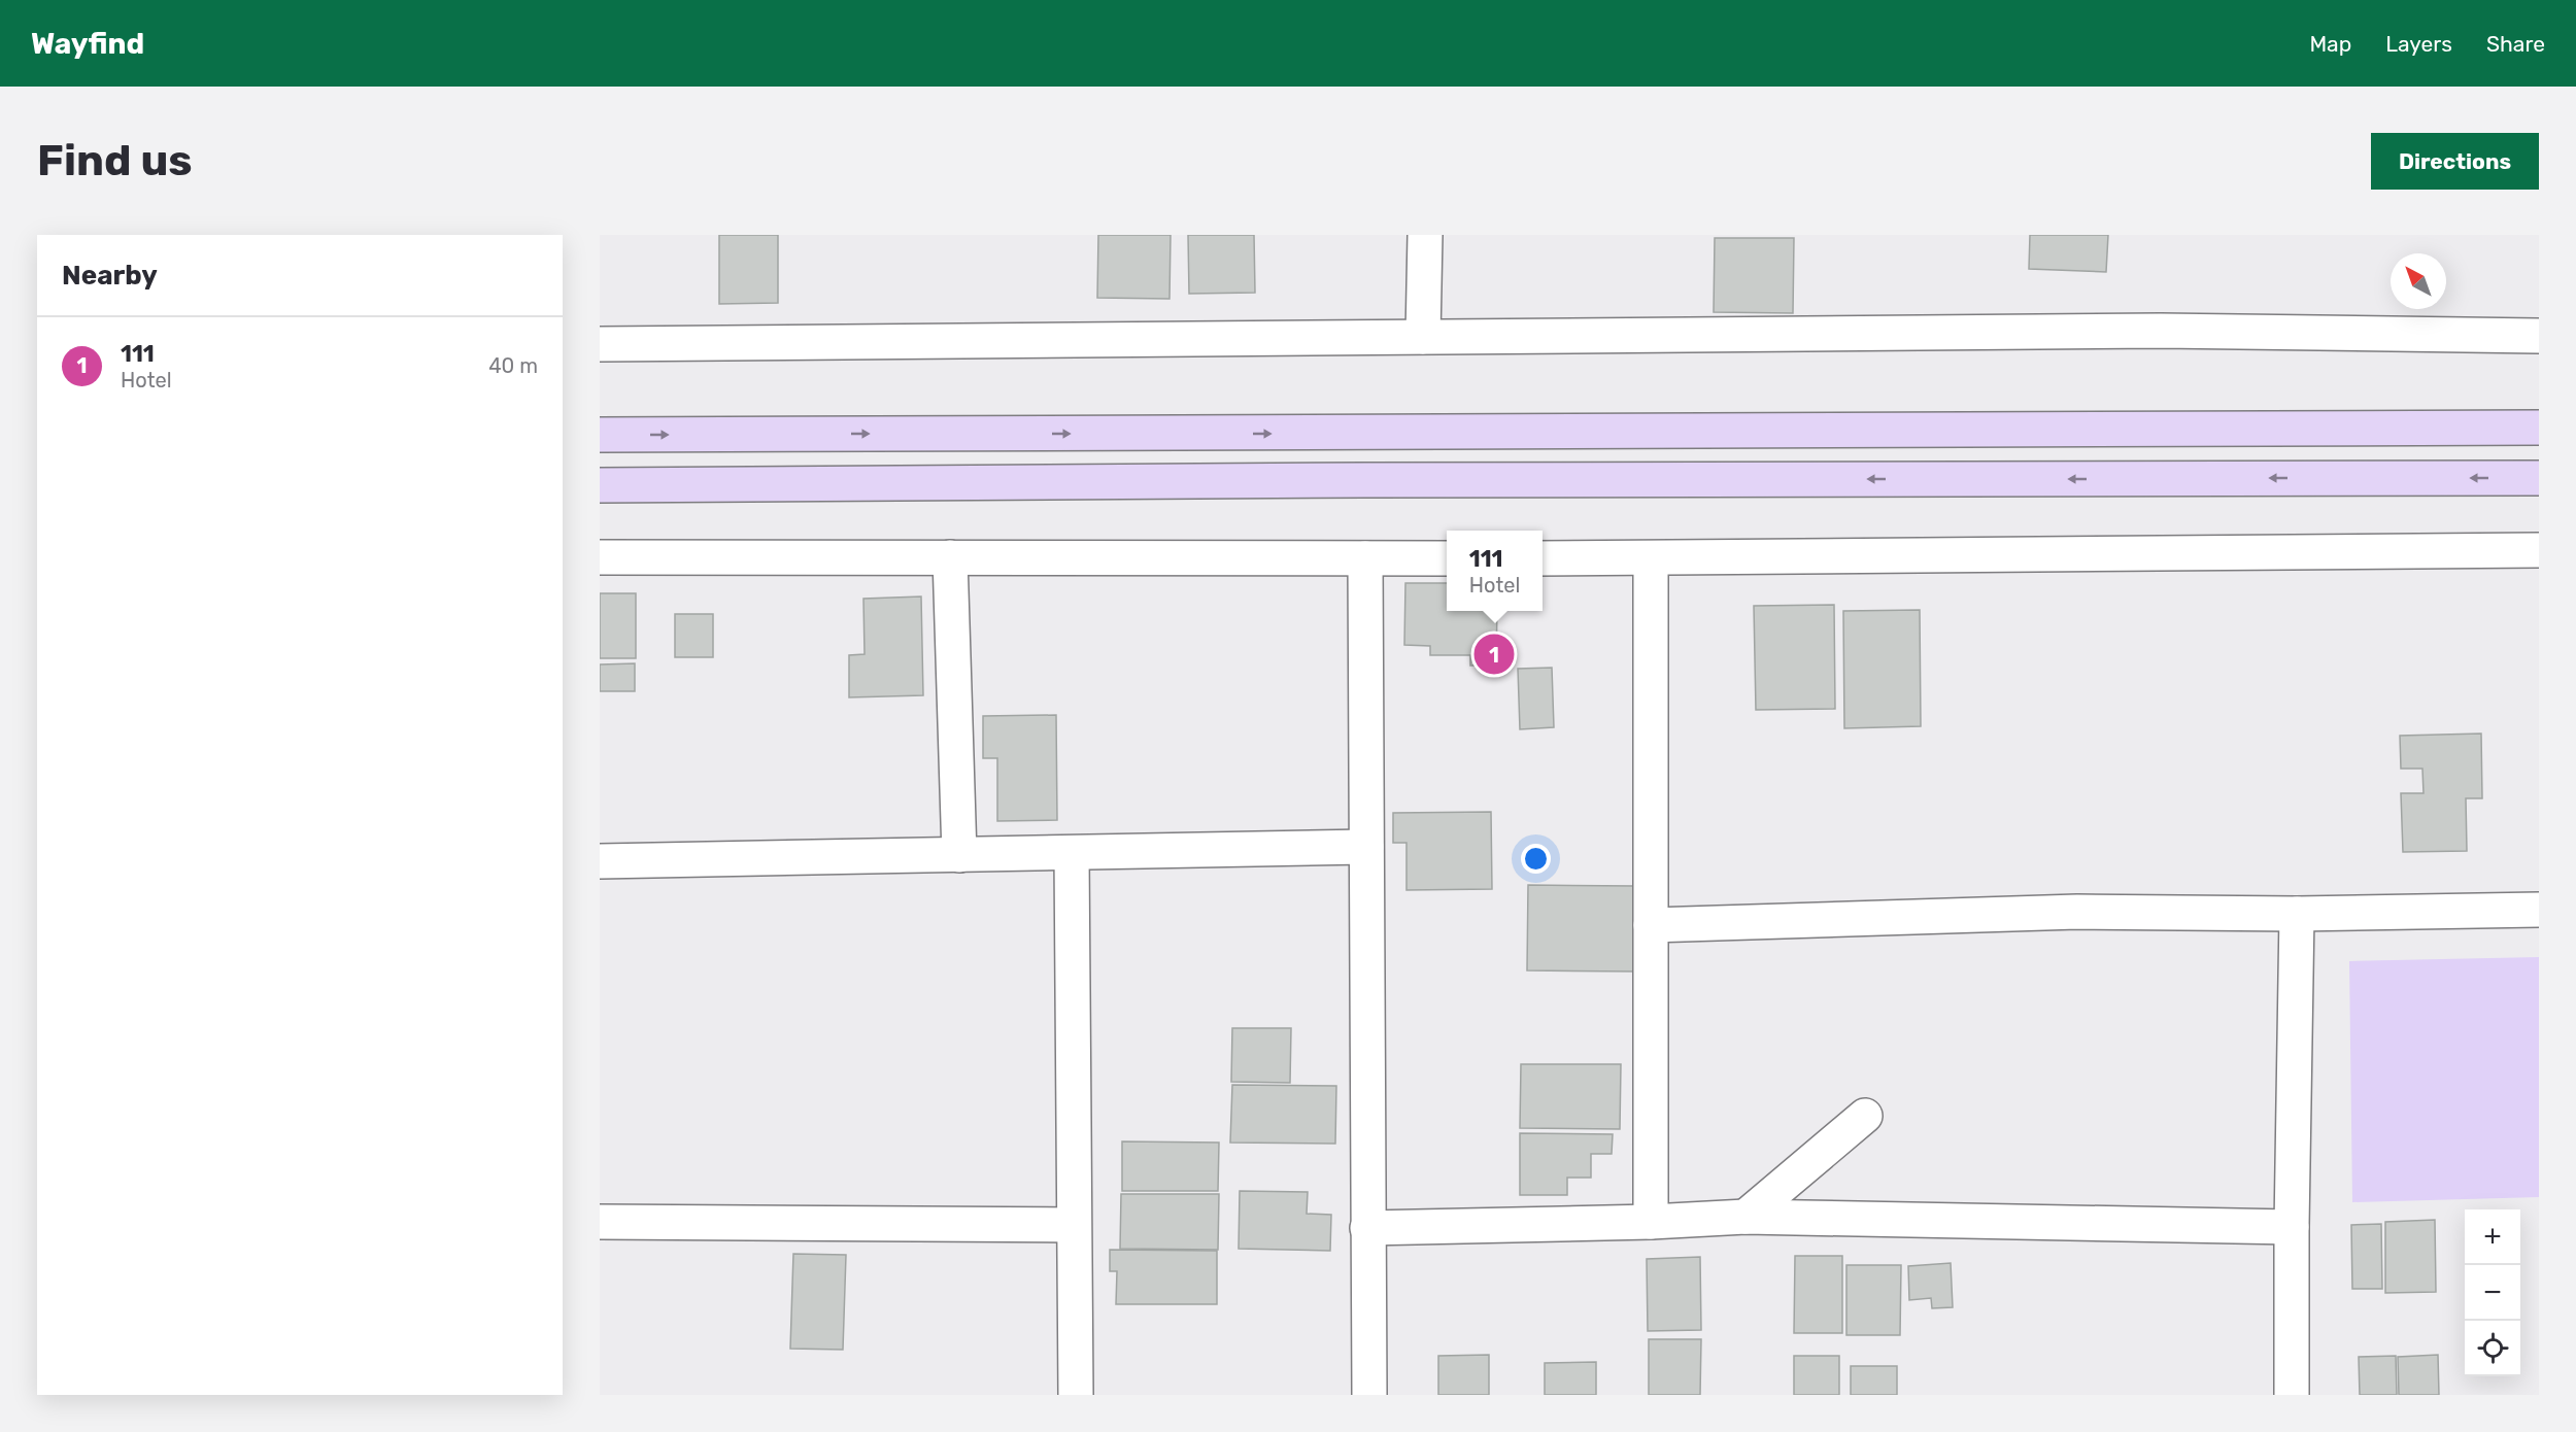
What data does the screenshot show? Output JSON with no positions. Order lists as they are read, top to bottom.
{
  "north": "top left",
  "page": {
    "header": "Wayfind",
    "nav": ["Map", "Layers", "Share"],
    "buttons": "Directions",
    "title": "Find us",
    "heading": "Nearby",
    "list": [
      {
        "mark": "1",
        "name": "111",
        "note": "Hotel",
        "value": "40 m"
      }
    ],
    "popup": ["111", "Hotel"],
    "pins": "1",
    "map_buttons": ["+", "−"]
  }
}
